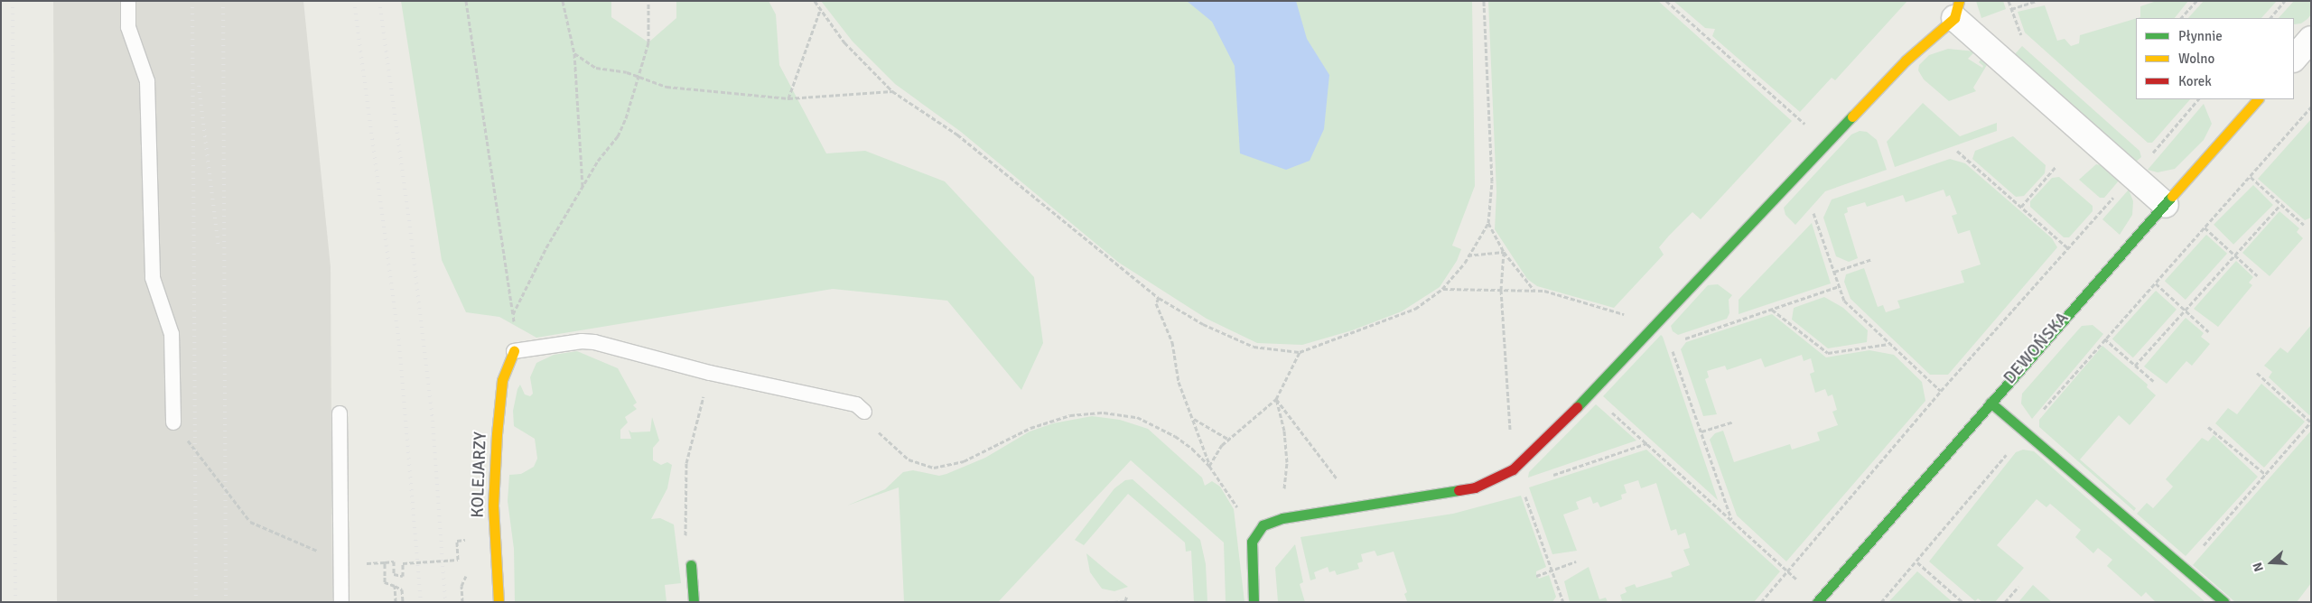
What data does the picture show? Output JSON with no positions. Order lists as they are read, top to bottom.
{
  "streets": {
    "street": ["DEWOŃSKA", "KOLEJARZY"]
  },
  "legend": ["Płynnie", "Wolno", "Korek"],
  "north": "left"
}
